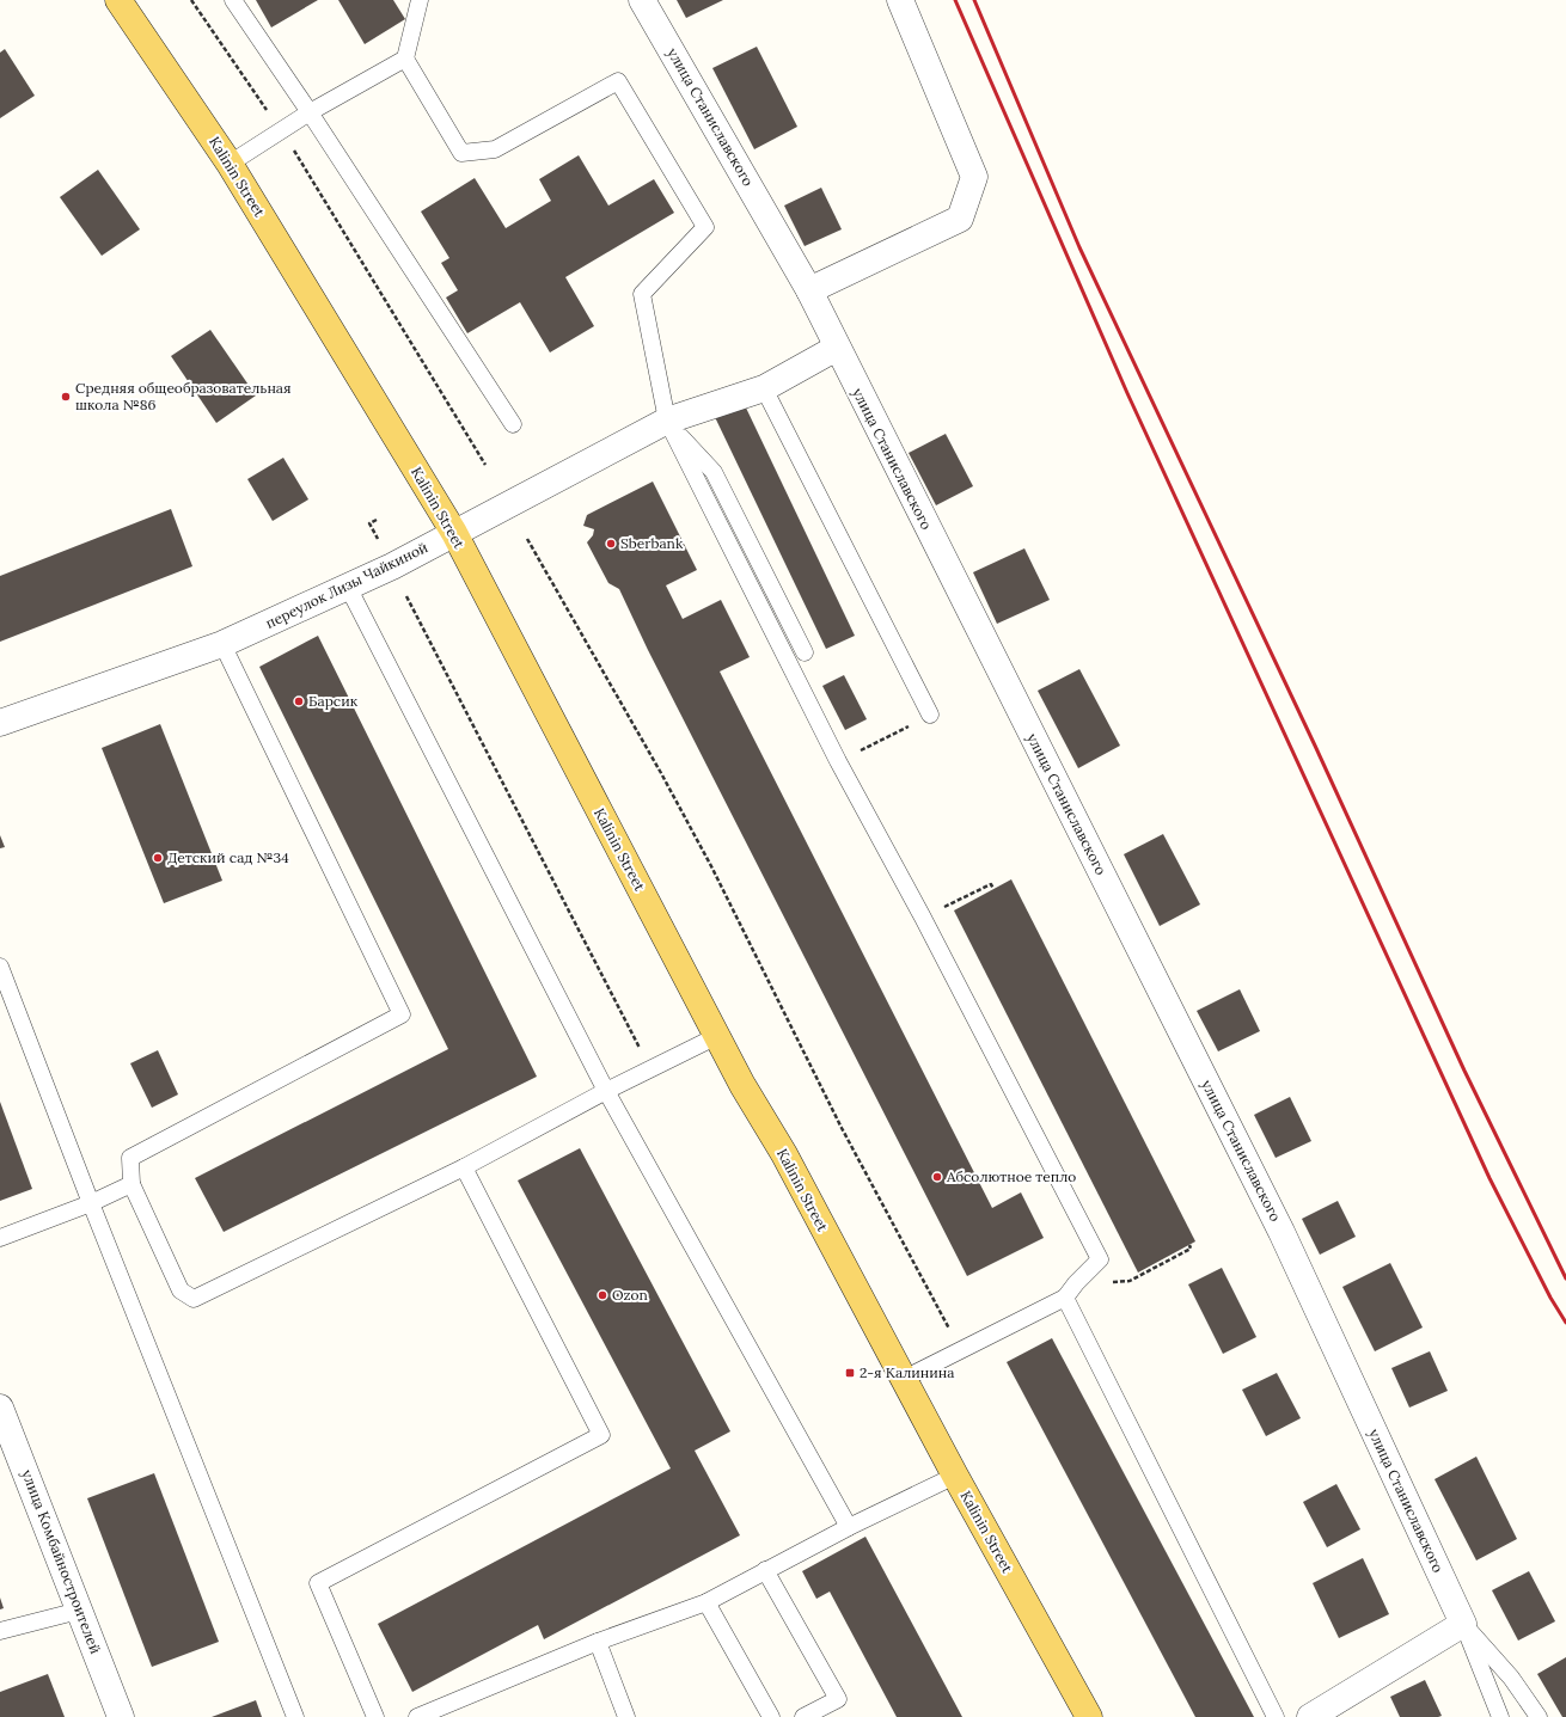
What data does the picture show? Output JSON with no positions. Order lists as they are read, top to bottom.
{
  "streets": {
    "main road": ["Kalinin Street"],
    "street": ["улица Станиславского", "переулок Лизы Чайкиной", "улица Комбайностроителей"]
  },
  "crossings": [
    ["улица Станиславского", "переулок Лизы Чайкиной"],
    ["Kalinin Street", "переулок Лизы Чайкиной"]
  ],
  "places": {
    "other": [
      "Средняя общеобразовательная школа №86",
      "Sberbank",
      "Барсик",
      "Детский сад №34",
      "Абсолютное тепло",
      "Ozon"
    ],
    "transit": ["2-я Калинина"]
  }
}
